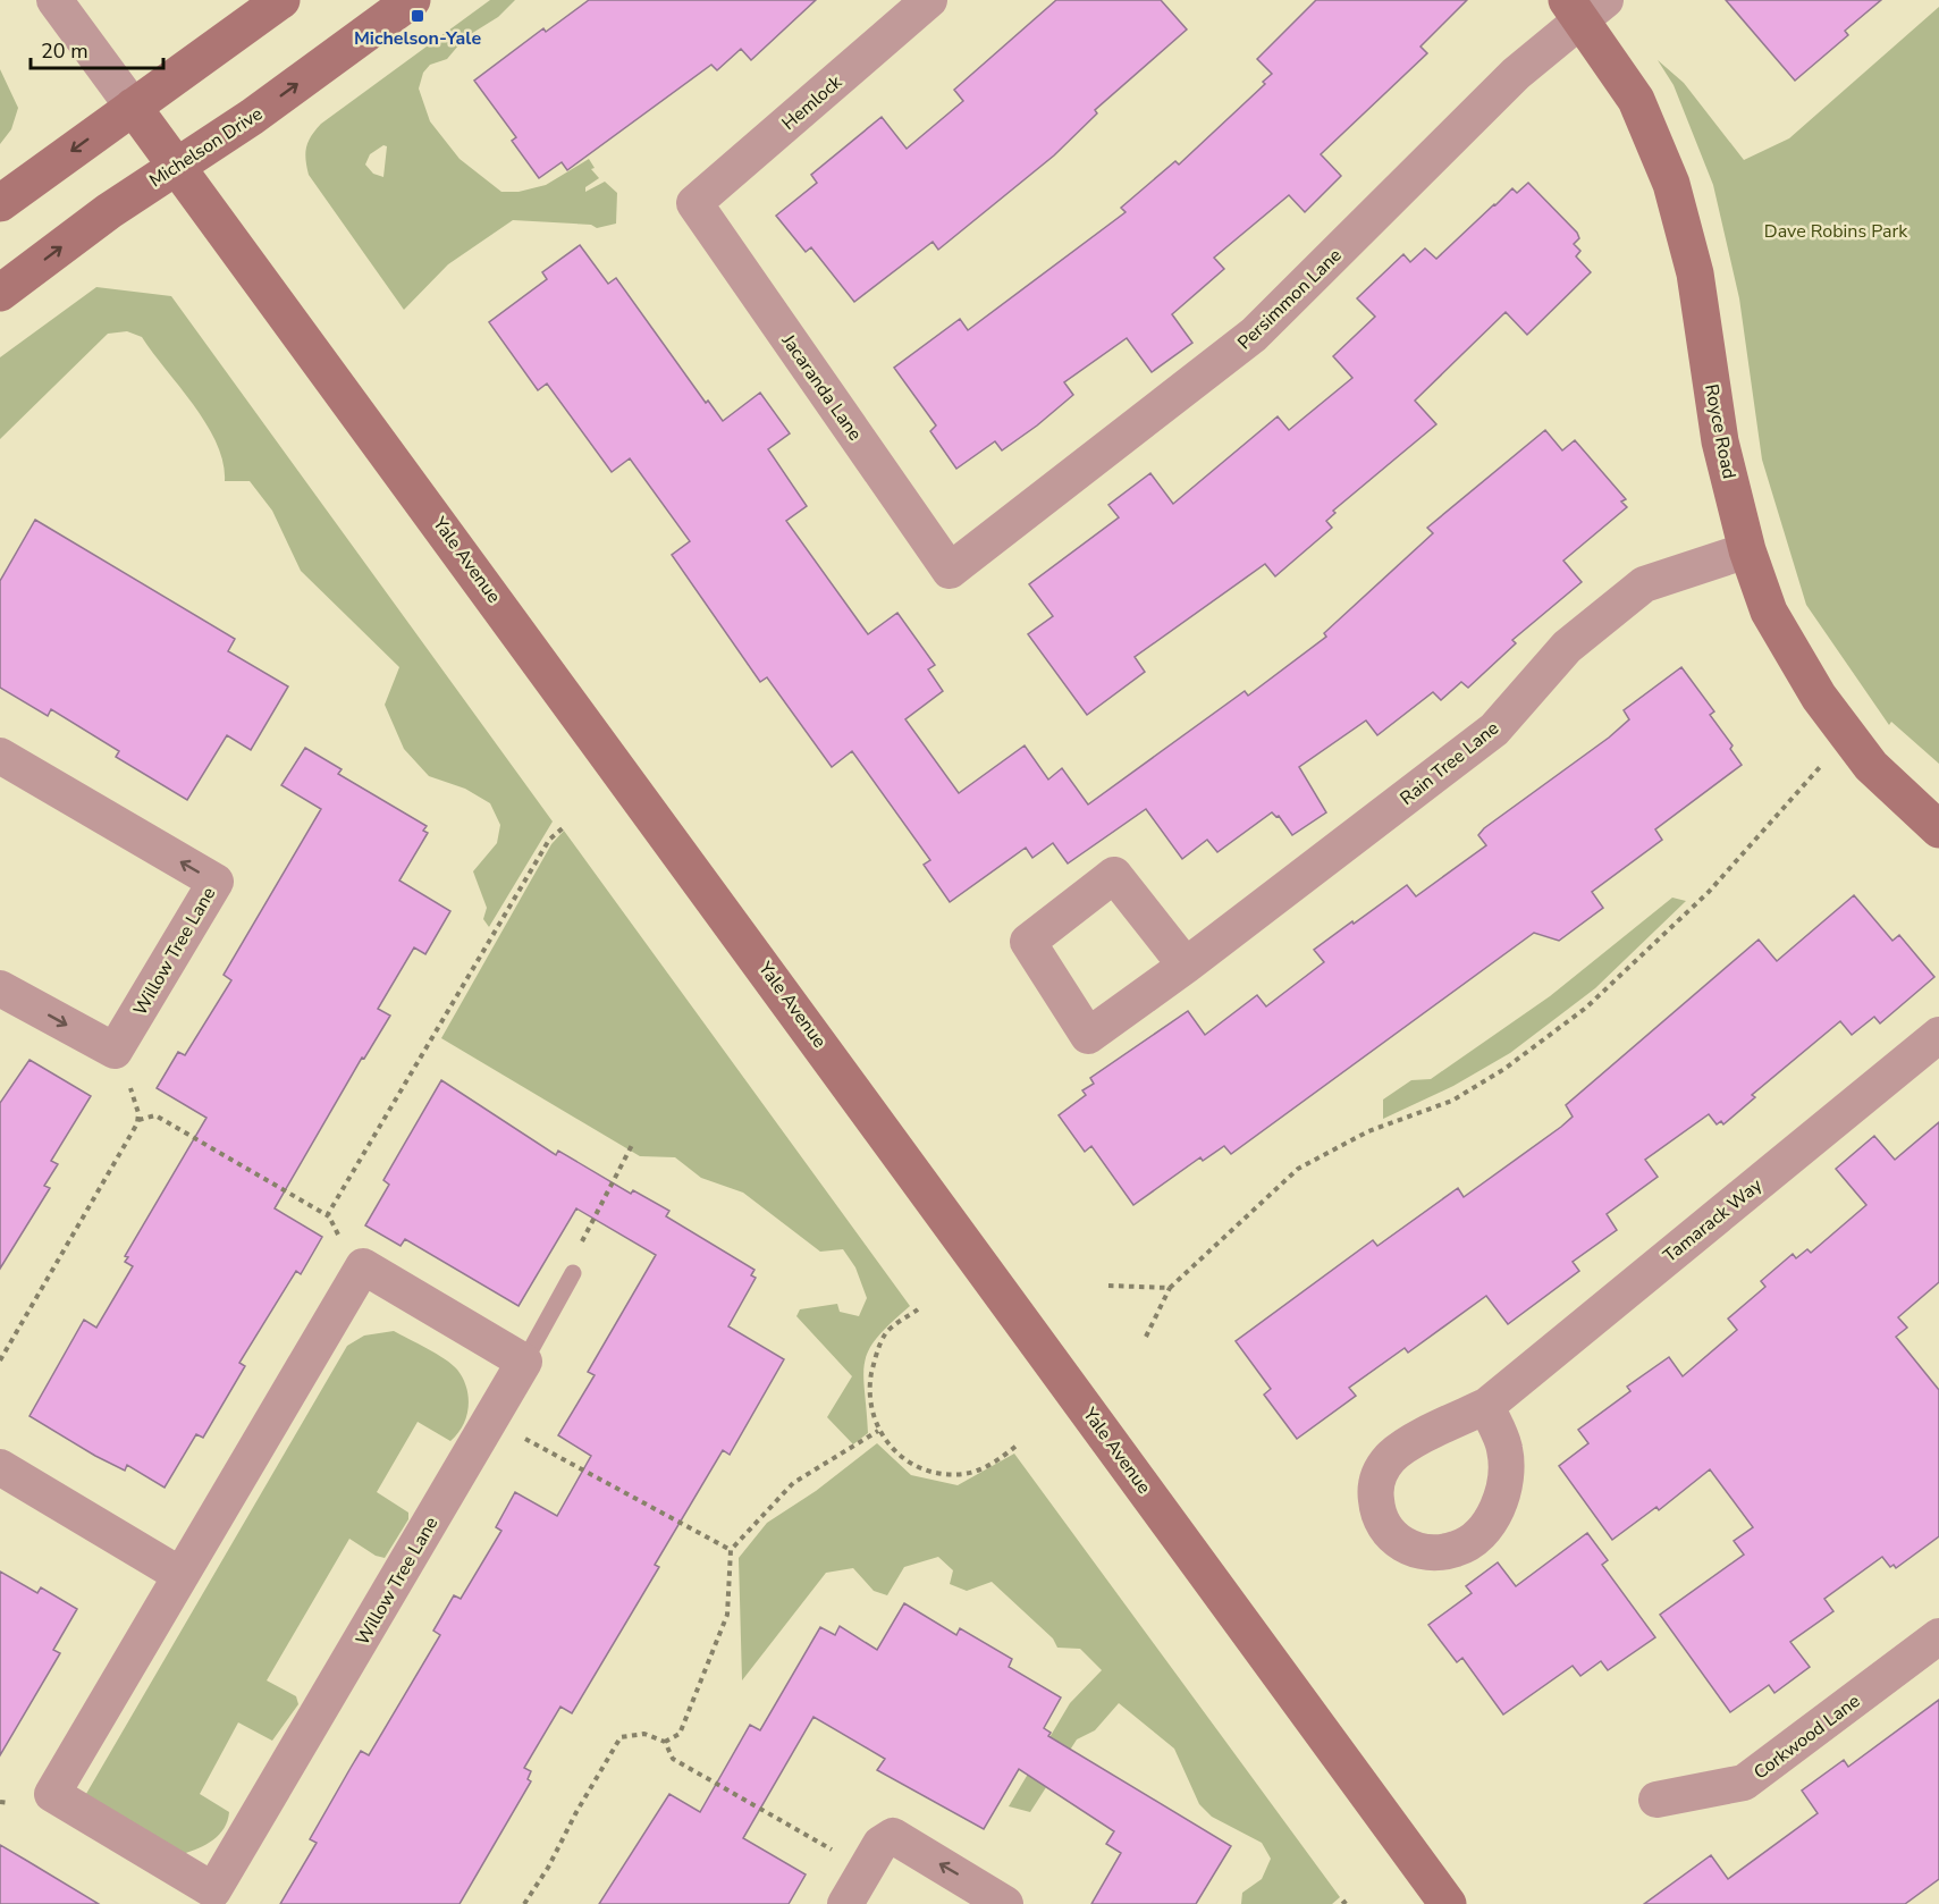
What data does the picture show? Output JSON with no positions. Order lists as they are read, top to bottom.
{
  "streets": {
    "street": [
      "Hemlock",
      "Michelson Drive",
      "Persimmon Lane",
      "Jacaranda Lane",
      "Royce Road",
      "Yale Avenue",
      "Rain Tree Lane",
      "Willow Tree Lane",
      "Tamarack Way",
      "Corkwood Lane"
    ]
  },
  "crossings": [
    ["Hemlock", "Jacaranda Lane"],
    ["Michelson Drive", "Yale Avenue"],
    ["Persimmon Lane", "Jacaranda Lane"],
    ["Persimmon Lane", "Royce Road"],
    ["Royce Road", "Rain Tree Lane"]
  ],
  "parks": ["Dave Robins Park"],
  "places": {
    "transit": ["Michelson-Yale"]
  },
  "scale_bar": "20 m"
}
